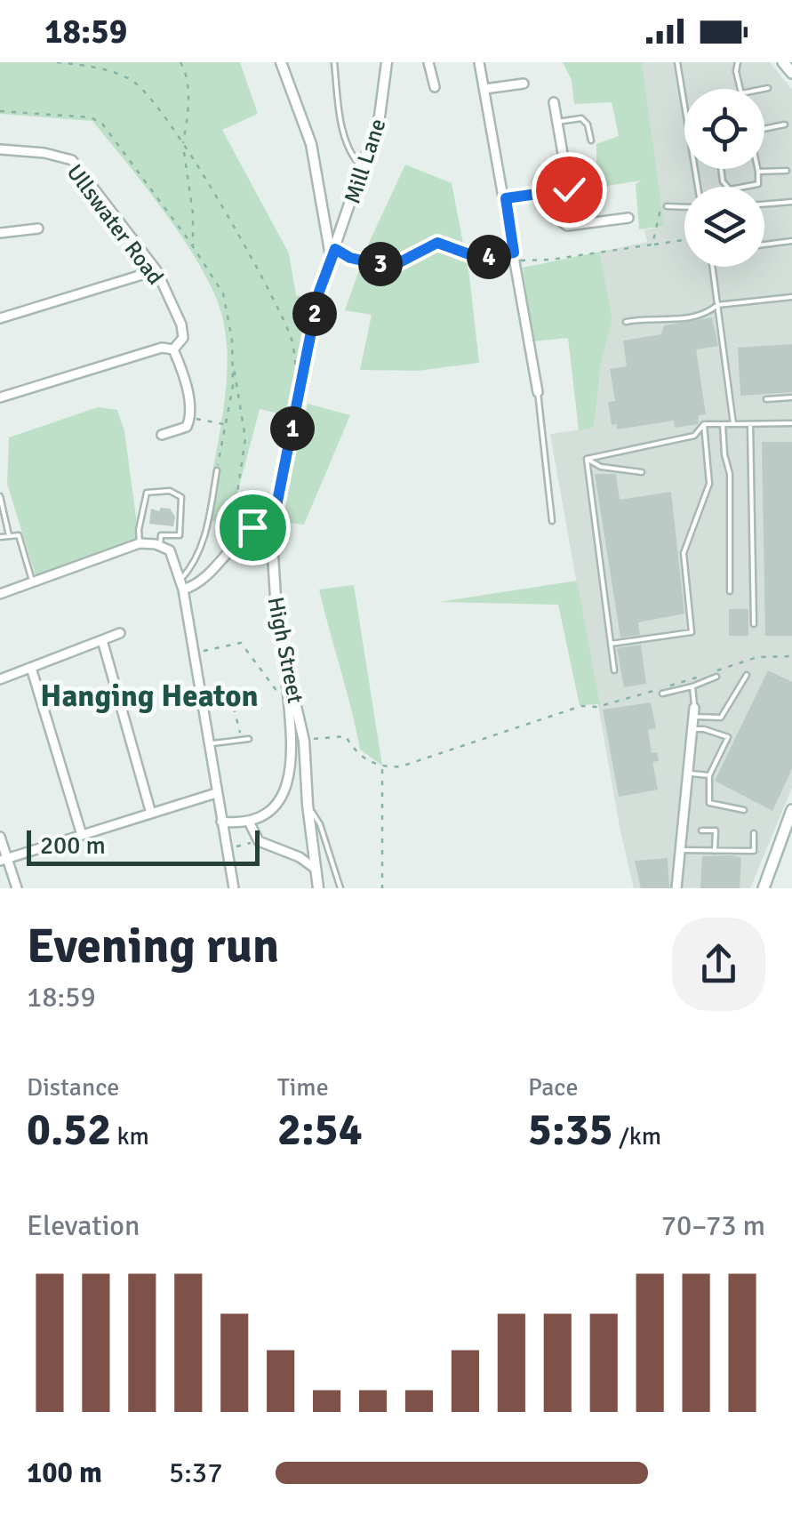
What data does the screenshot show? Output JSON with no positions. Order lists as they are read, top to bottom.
{
  "streets": {
    "street": ["Mill Lane", "Ullswater Road", "High Street"]
  },
  "crossings": [
    ["Mill Lane", "High Street"]
  ],
  "districts": ["Hanging Heaton"],
  "scale_bar": "200 m",
  "page": {
    "status": "18:59",
    "pins": [
      "4",
      "3",
      "2",
      "1"
    ],
    "scale": "200 m",
    "heading": ["Evening run", "18:59"],
    "stats": [
      ["Distance", "0.52 km"],
      ["Time", "2:54"],
      ["Pace", "5:35 /km"]
    ],
    "chart": ["Elevation", "70–73 m"],
    "list": [
      {
        "name": "100 m",
        "note": "5:37"
      }
    ]
  }
}
